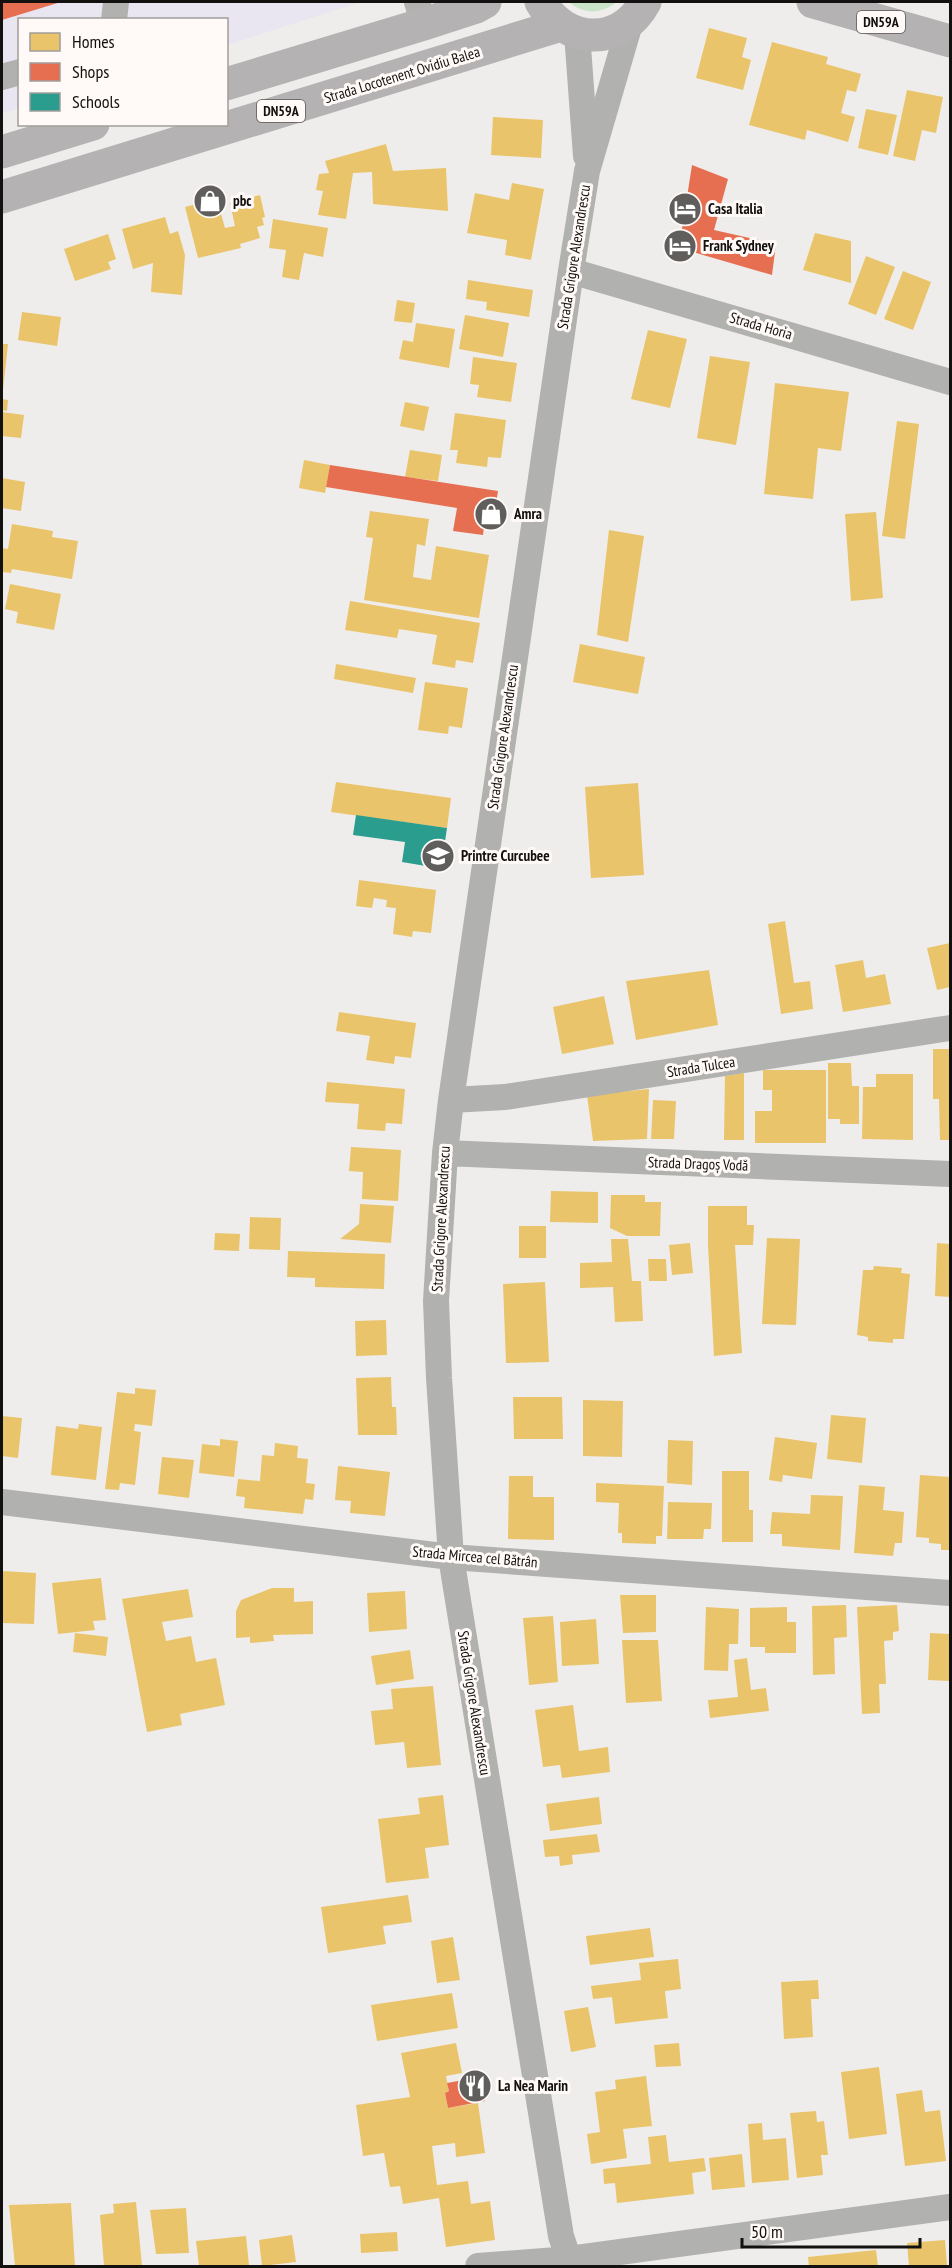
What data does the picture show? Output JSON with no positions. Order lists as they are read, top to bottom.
{
  "streets": {
    "main road": ["DN59A", "Strada Locotenent Ovidiu Balea"],
    "street": [
      "Strada Grigore Alexandrescu",
      "Strada Horia",
      "Strada Tulcea",
      "Strada Dragoș Vodă",
      "Strada Mircea cel Bătrân"
    ]
  },
  "crossings": [
    ["DN59A", "Strada Locotenent Ovidiu Balea"],
    ["DN59A", "Strada Grigore Alexandrescu"],
    ["Strada Locotenent Ovidiu Balea", "Strada Grigore Alexandrescu"],
    ["Strada Grigore Alexandrescu", "Strada Horia"],
    ["Strada Grigore Alexandrescu", "Strada Tulcea"],
    ["Strada Grigore Alexandrescu", "Strada Dragoș Vodă"],
    ["Strada Grigore Alexandrescu", "Strada Mircea cel Bătrân"]
  ],
  "places": {
    "shop": ["pbc", "Amra"],
    "hotel": ["Casa Italia", "Frank Sydney"],
    "school or university": ["Printre Curcubee"],
    "restaurant": ["La Nea Marin"]
  },
  "legend": ["Homes", "Shops", "Schools"],
  "scale_bar": "50 m"
}
